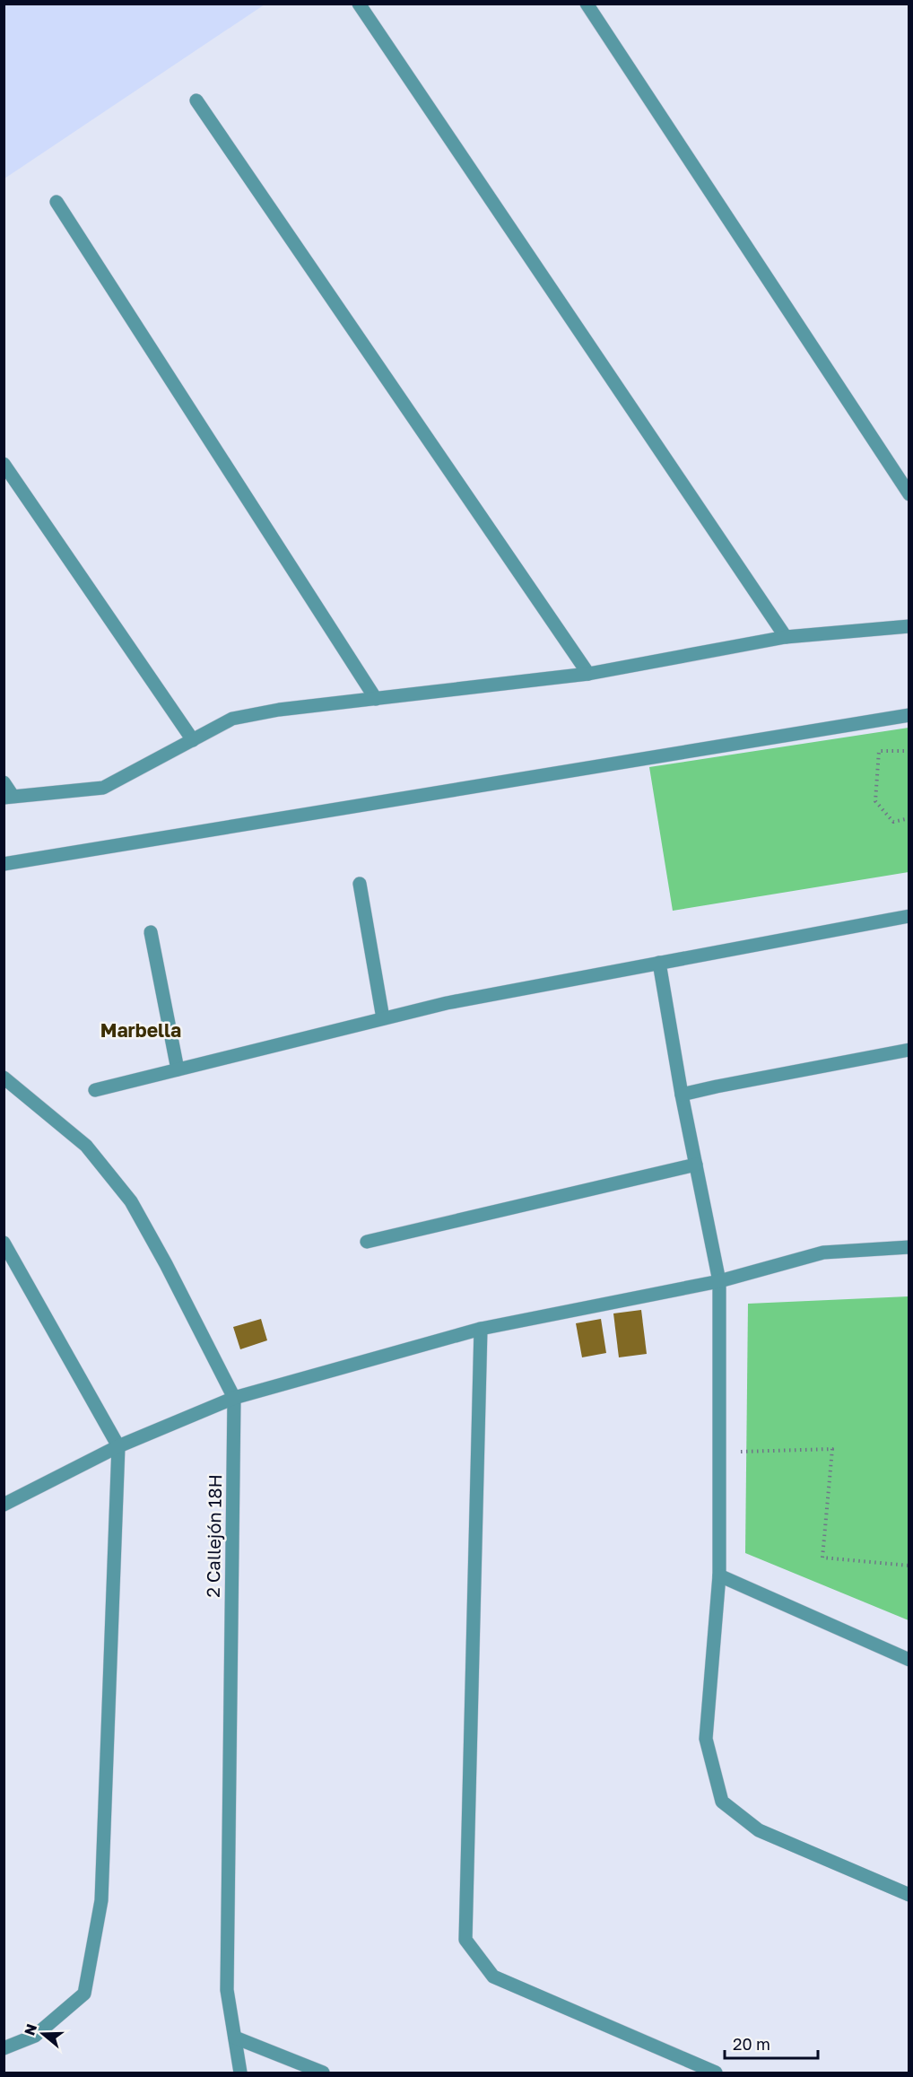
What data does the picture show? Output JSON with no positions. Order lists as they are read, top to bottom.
{
  "streets": {
    "street": ["2 Callejón 18H"]
  },
  "districts": ["Marbella"],
  "scale_bar": "20 m",
  "north": "left"
}
